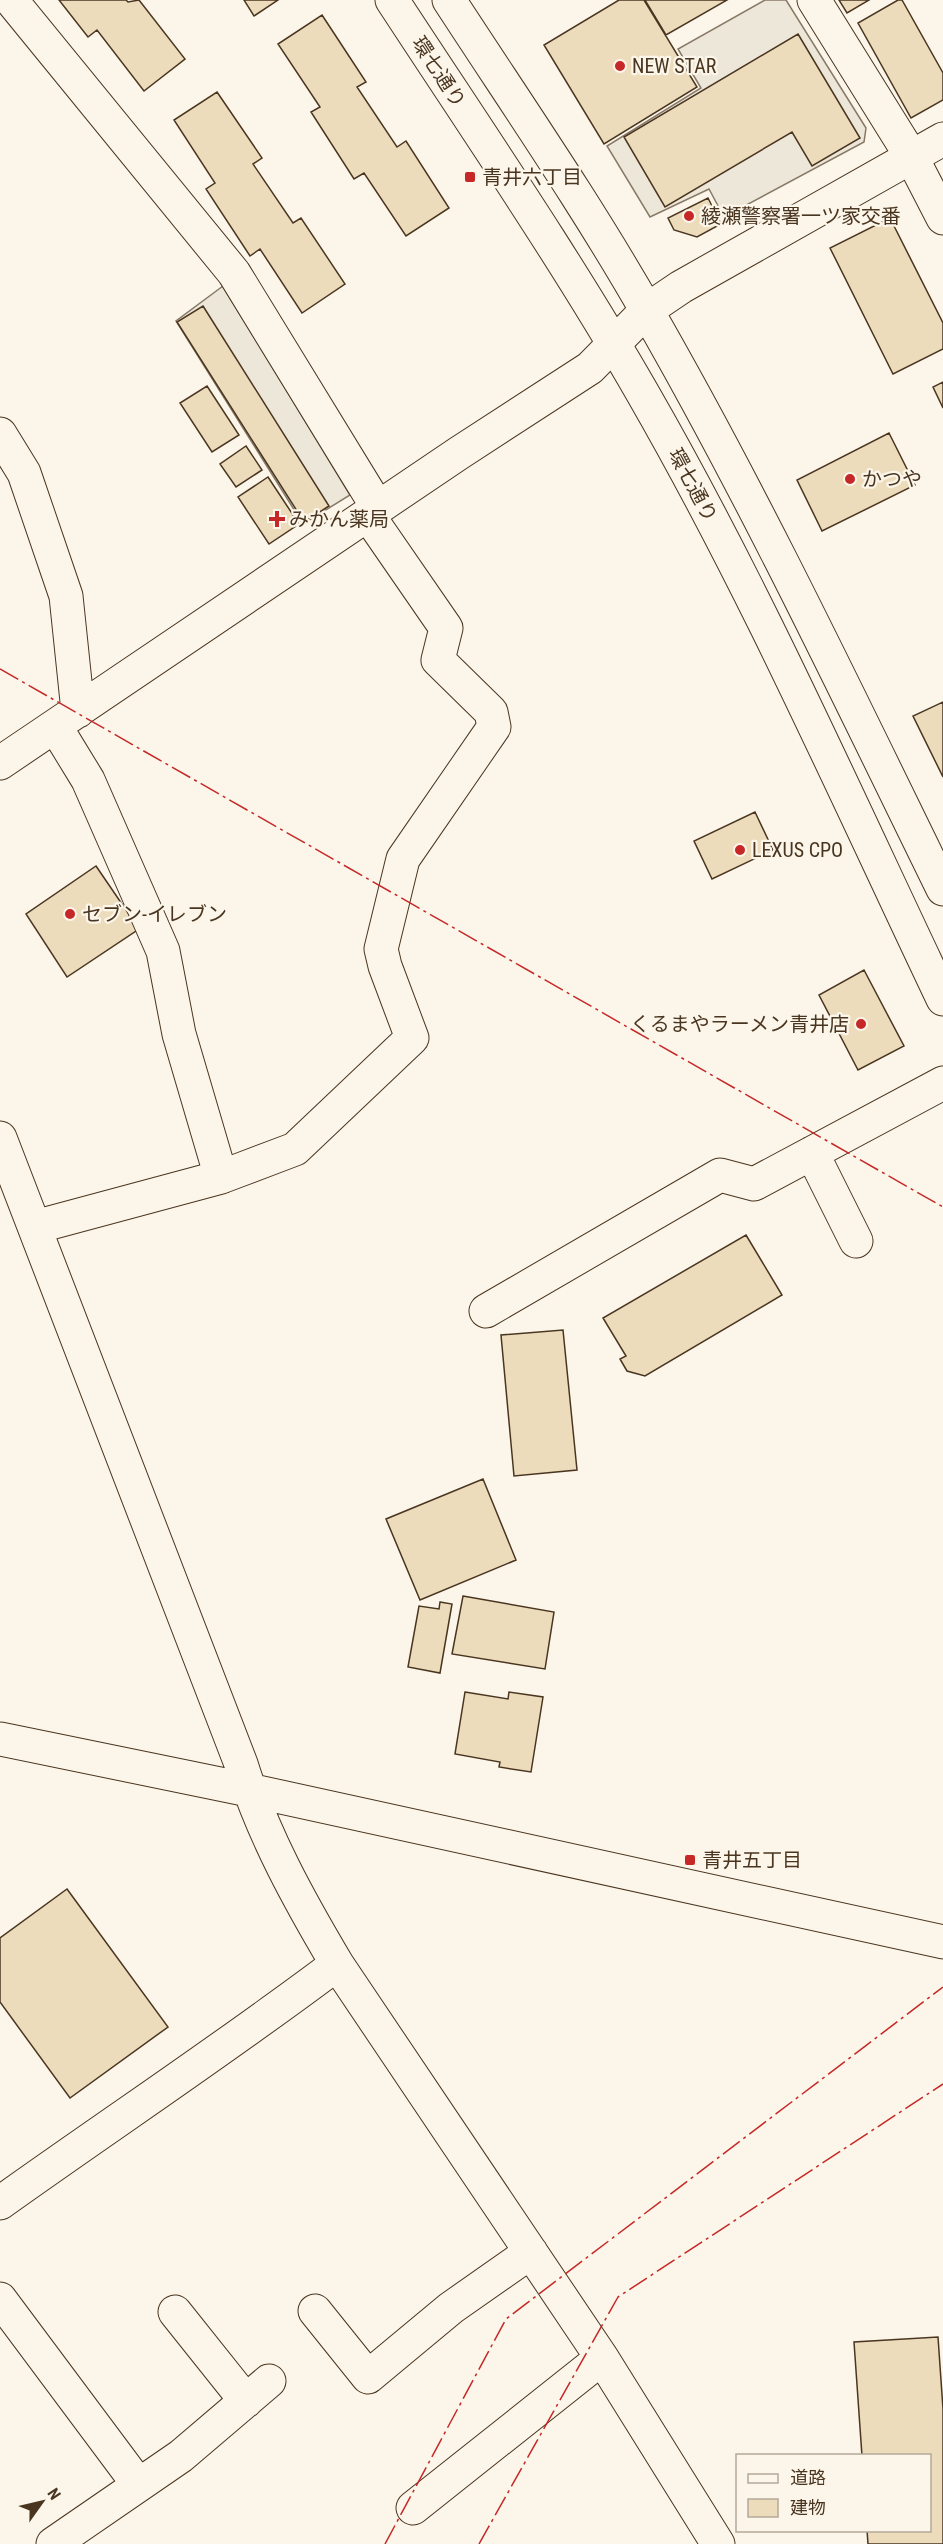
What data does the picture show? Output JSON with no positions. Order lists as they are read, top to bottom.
{
  "streets": {
    "street": ["環七通り"]
  },
  "places": {
    "other": [
      "NEW STAR",
      "綾瀬警察署一ツ家交番",
      "かつや",
      "LEXUS CPO",
      "セブン-イレブン",
      "くるまやラーメン青井店"
    ],
    "transit": ["青井六丁目", "青井五丁目"],
    "health": ["みかん薬局"]
  },
  "legend": ["道路", "建物"],
  "north": "top right"
}
